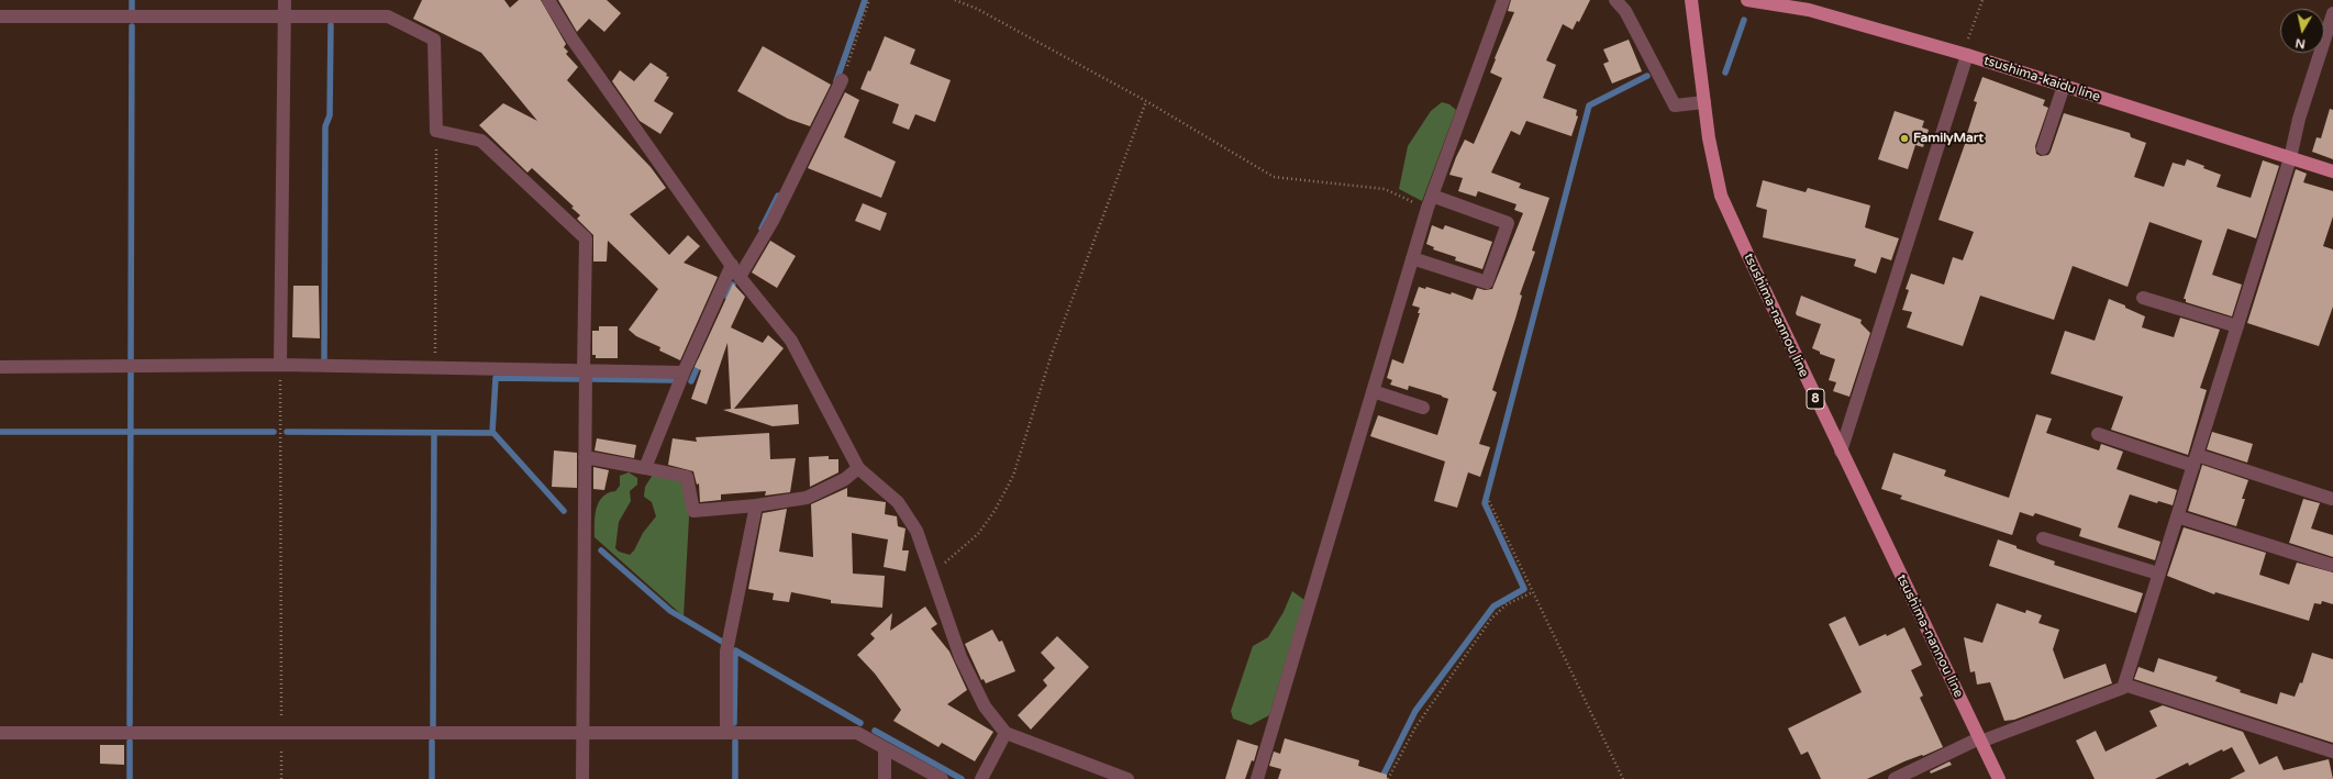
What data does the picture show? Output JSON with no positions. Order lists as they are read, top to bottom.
{
  "streets": {
    "main road": ["tsushima-kaidu line", "tsushima-nannou line", "8"]
  },
  "places": ["FamilyMart"],
  "north": "bottom"
}
